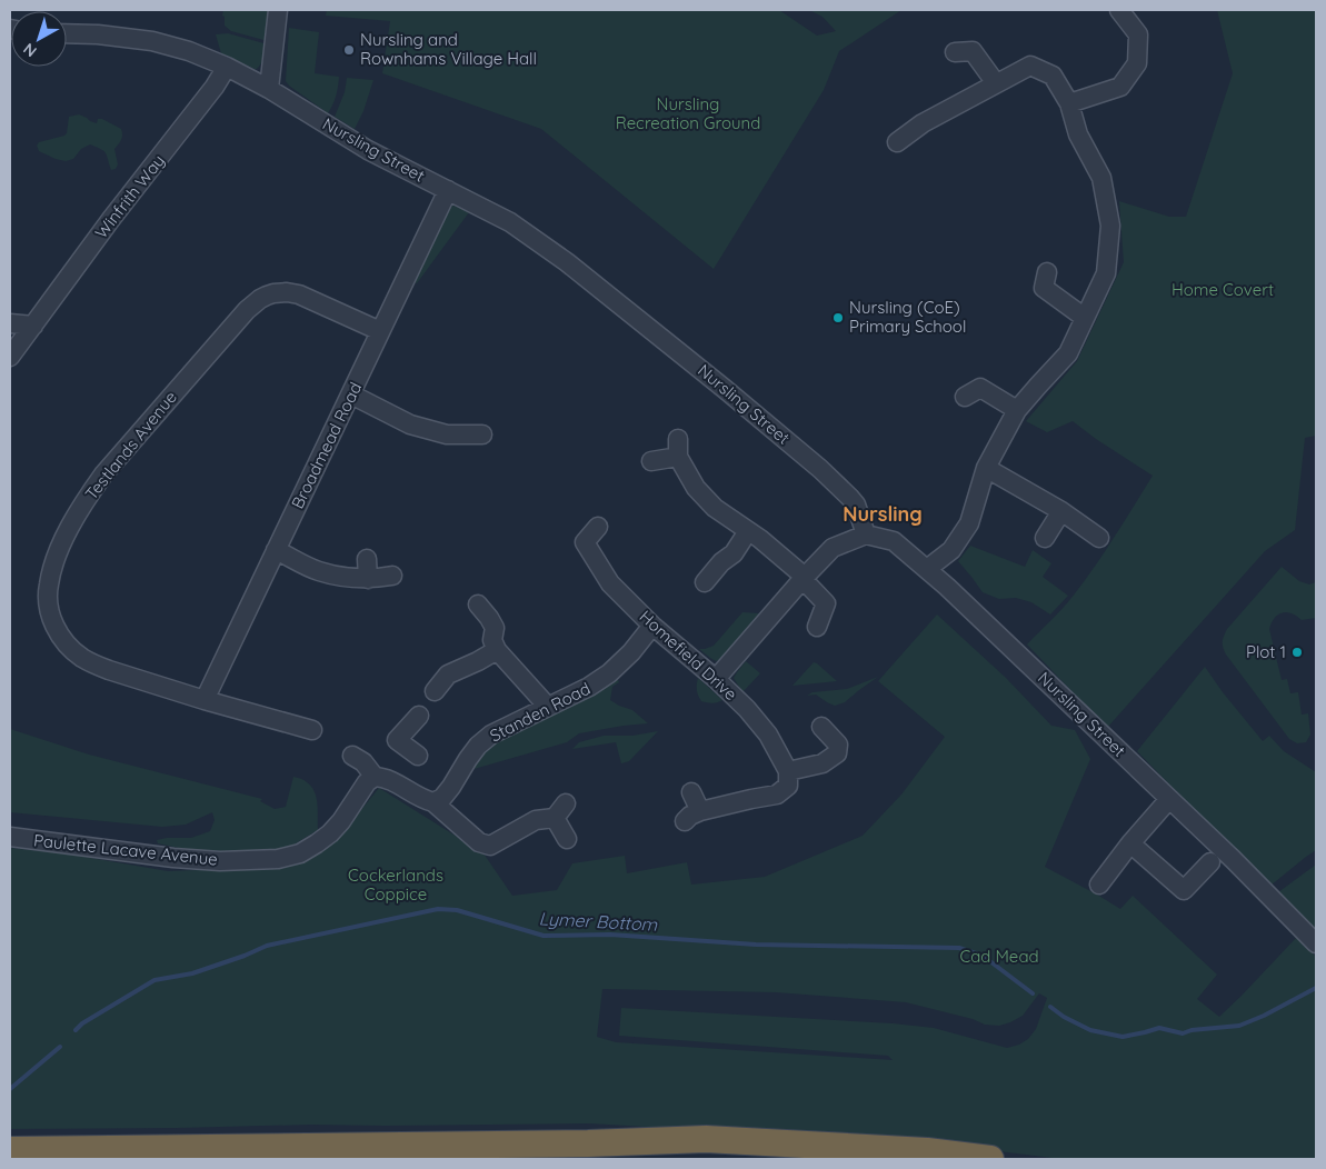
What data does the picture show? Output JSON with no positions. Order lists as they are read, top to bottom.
{
  "streets": {
    "street": [
      "Nursling Street",
      "Winfrith Way",
      "Testlands Avenue",
      "Broadmead Road",
      "Homefield Drive",
      "Standen Road",
      "Paulette Lacave Avenue"
    ]
  },
  "crossings": [
    ["Nursling Street", "Winfrith Way"],
    ["Nursling Street", "Broadmead Road"],
    ["Testlands Avenue", "Broadmead Road"],
    ["Homefield Drive", "Standen Road"]
  ],
  "districts": ["Nursling"],
  "water": ["Lymer Bottom"],
  "parks": [
    "Nursling Recreation Ground",
    "Home Covert",
    "Cockerlands Coppice",
    "Cad Mead"
  ],
  "places": ["Nursling and Rownhams Village Hall", "Nursling (CoE) Primary School", "Plot 1"],
  "north": "bottom left"
}
